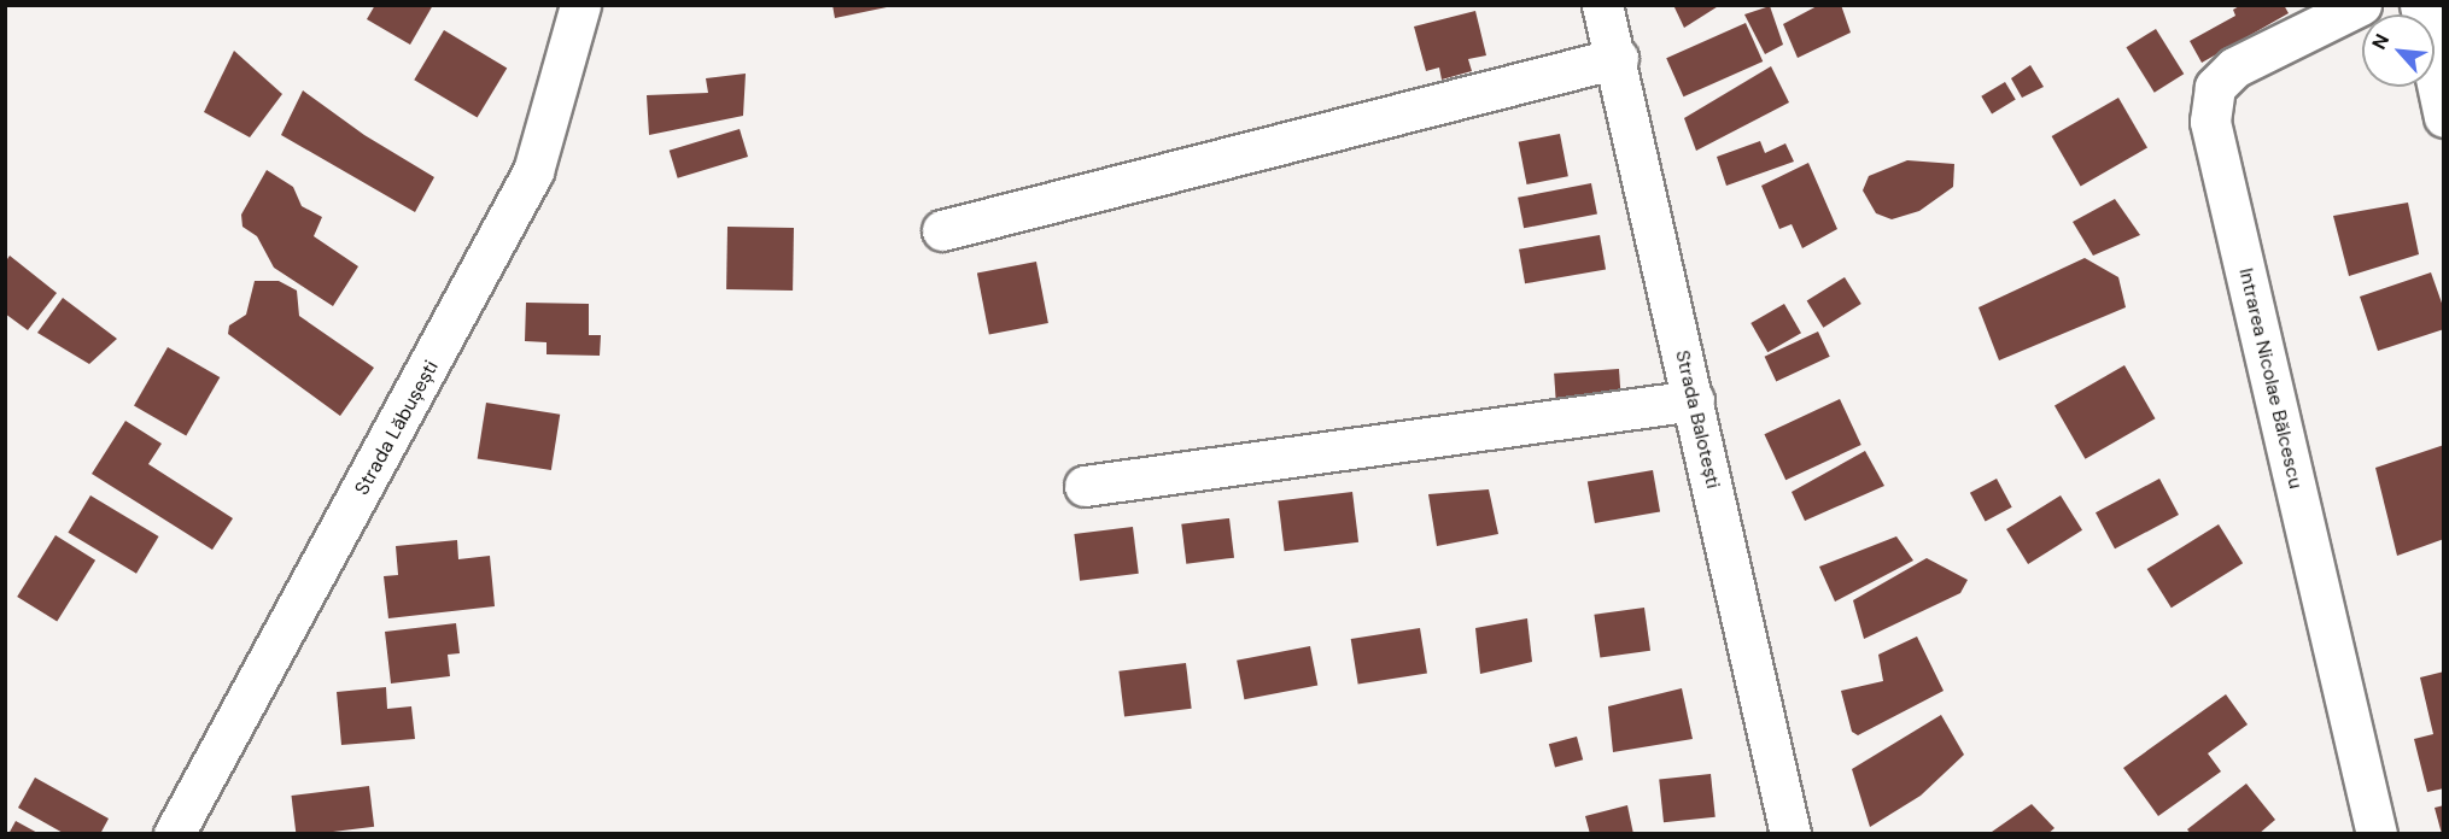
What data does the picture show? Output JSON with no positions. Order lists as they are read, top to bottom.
{
  "streets": {
    "street": ["Intrarea Nicolae Bălcescu", "Strada Balotești", "Strada Lăbușești"]
  },
  "north": "top left"
}
